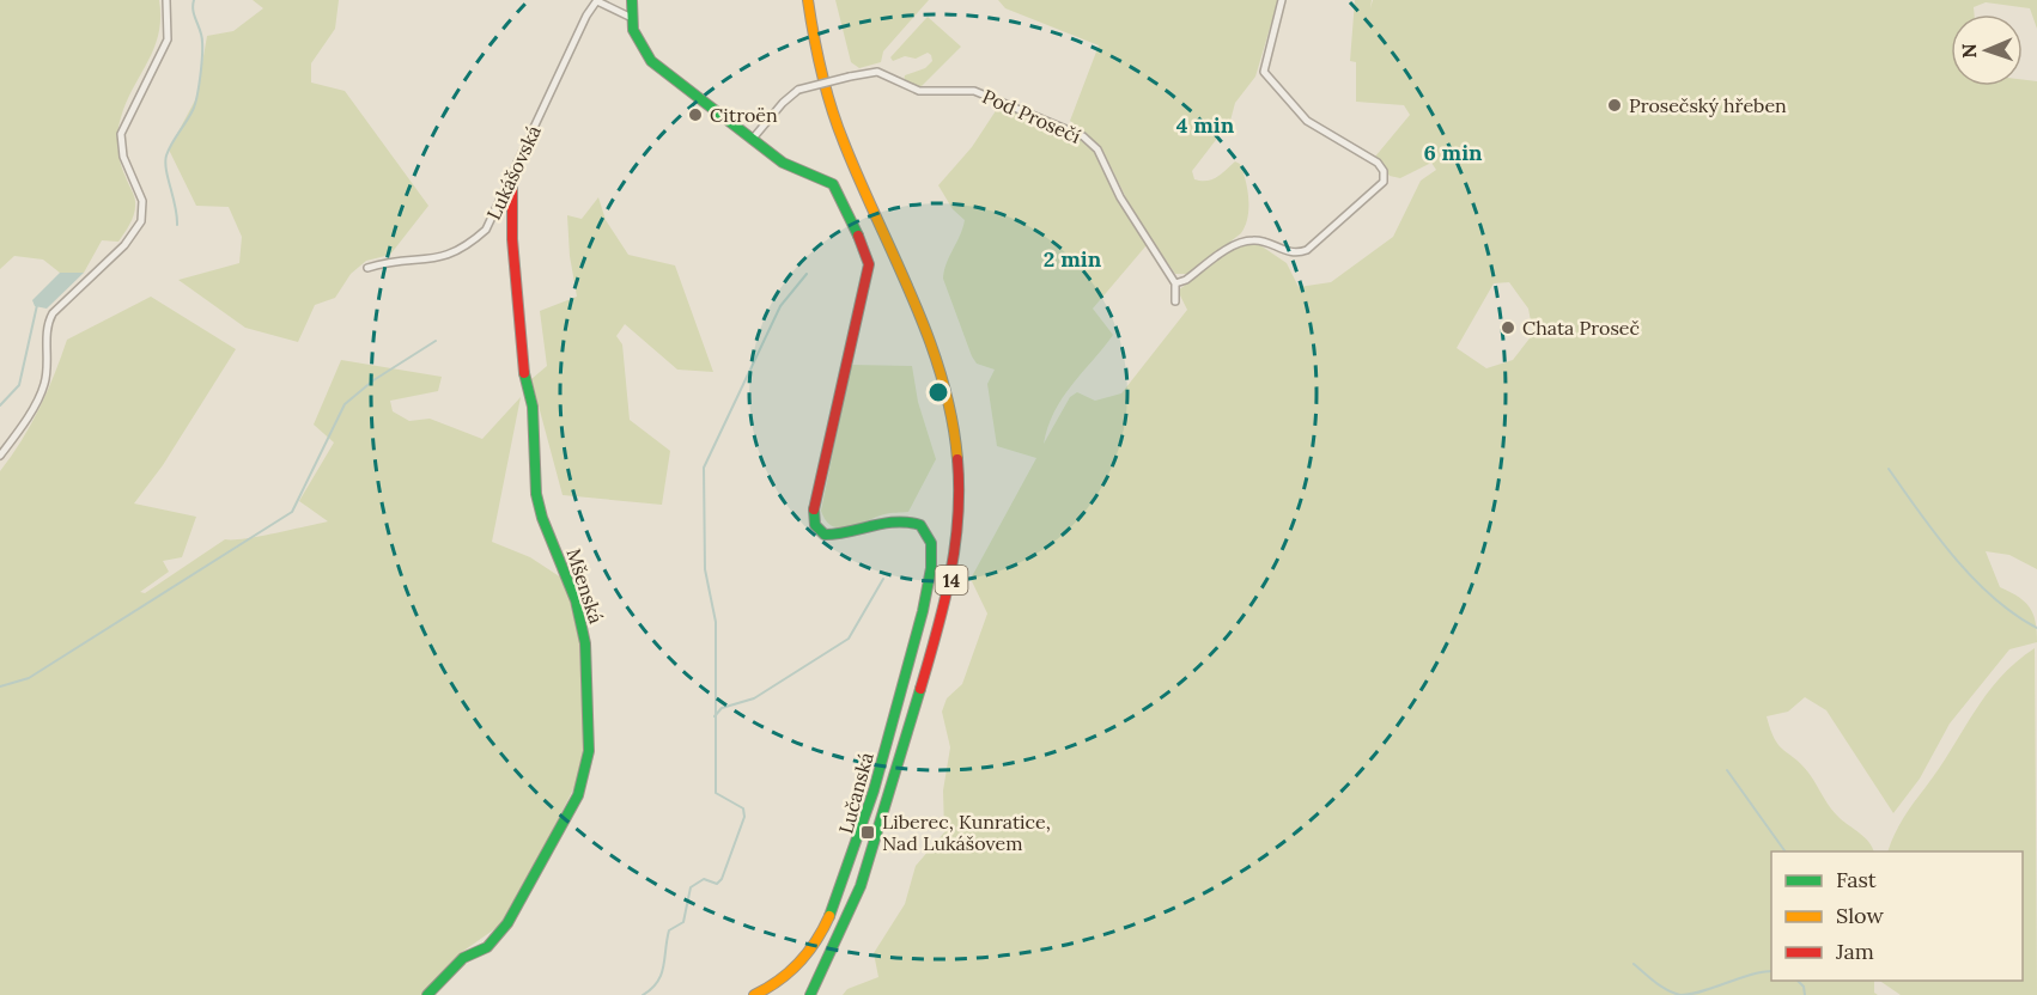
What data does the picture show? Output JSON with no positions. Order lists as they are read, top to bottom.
{
  "streets": {
    "street": [
      "Pod Prosečí",
      "Lukášovská",
      "14",
      "Mšenská",
      "Lučanská"
    ]
  },
  "crossings": [
    ["Pod Prosečí", "Lučanská"],
    ["Lukášovská", "Mšenská"]
  ],
  "places": {
    "other": ["Prosečský hřeben", "Citroën", "Chata Proseč"],
    "transit": ["Liberec, Kunratice, Nad Lukášovem"]
  },
  "legend": ["Fast", "Slow", "Jam"],
  "north": "left",
  "rings": ["4 min", "6 min", "2 min"]
}
